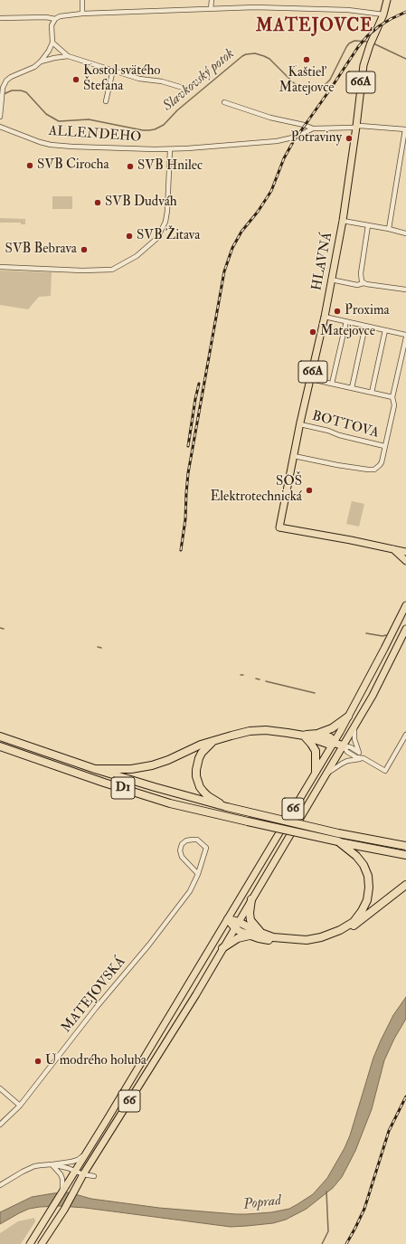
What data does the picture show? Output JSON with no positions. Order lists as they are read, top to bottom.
{
  "streets": {
    "highway": ["D1"],
    "main road": ["66A", "HLAVNÁ", "66"],
    "street": ["ALLENDEHO", "BOTTOVA", "MATEJOVSKÁ"]
  },
  "crossings": [
    ["HLAVNÁ", "BOTTOVA"]
  ],
  "districts": ["MATEJOVCE"],
  "water": ["Slavkovský potok", "Poprad"],
  "places": [
    "Kaštieľ Matejovce",
    "Kostol svätého Štefana",
    "Potraviny",
    "SVB Cirocha",
    "SVB Hnilec",
    "SVB Dudváh",
    "SVB Žitava",
    "SVB Bebrava",
    "Proxima",
    "Matejovce",
    "SOŠ Elektrotechnická",
    "U modrého holuba"
  ]
}
